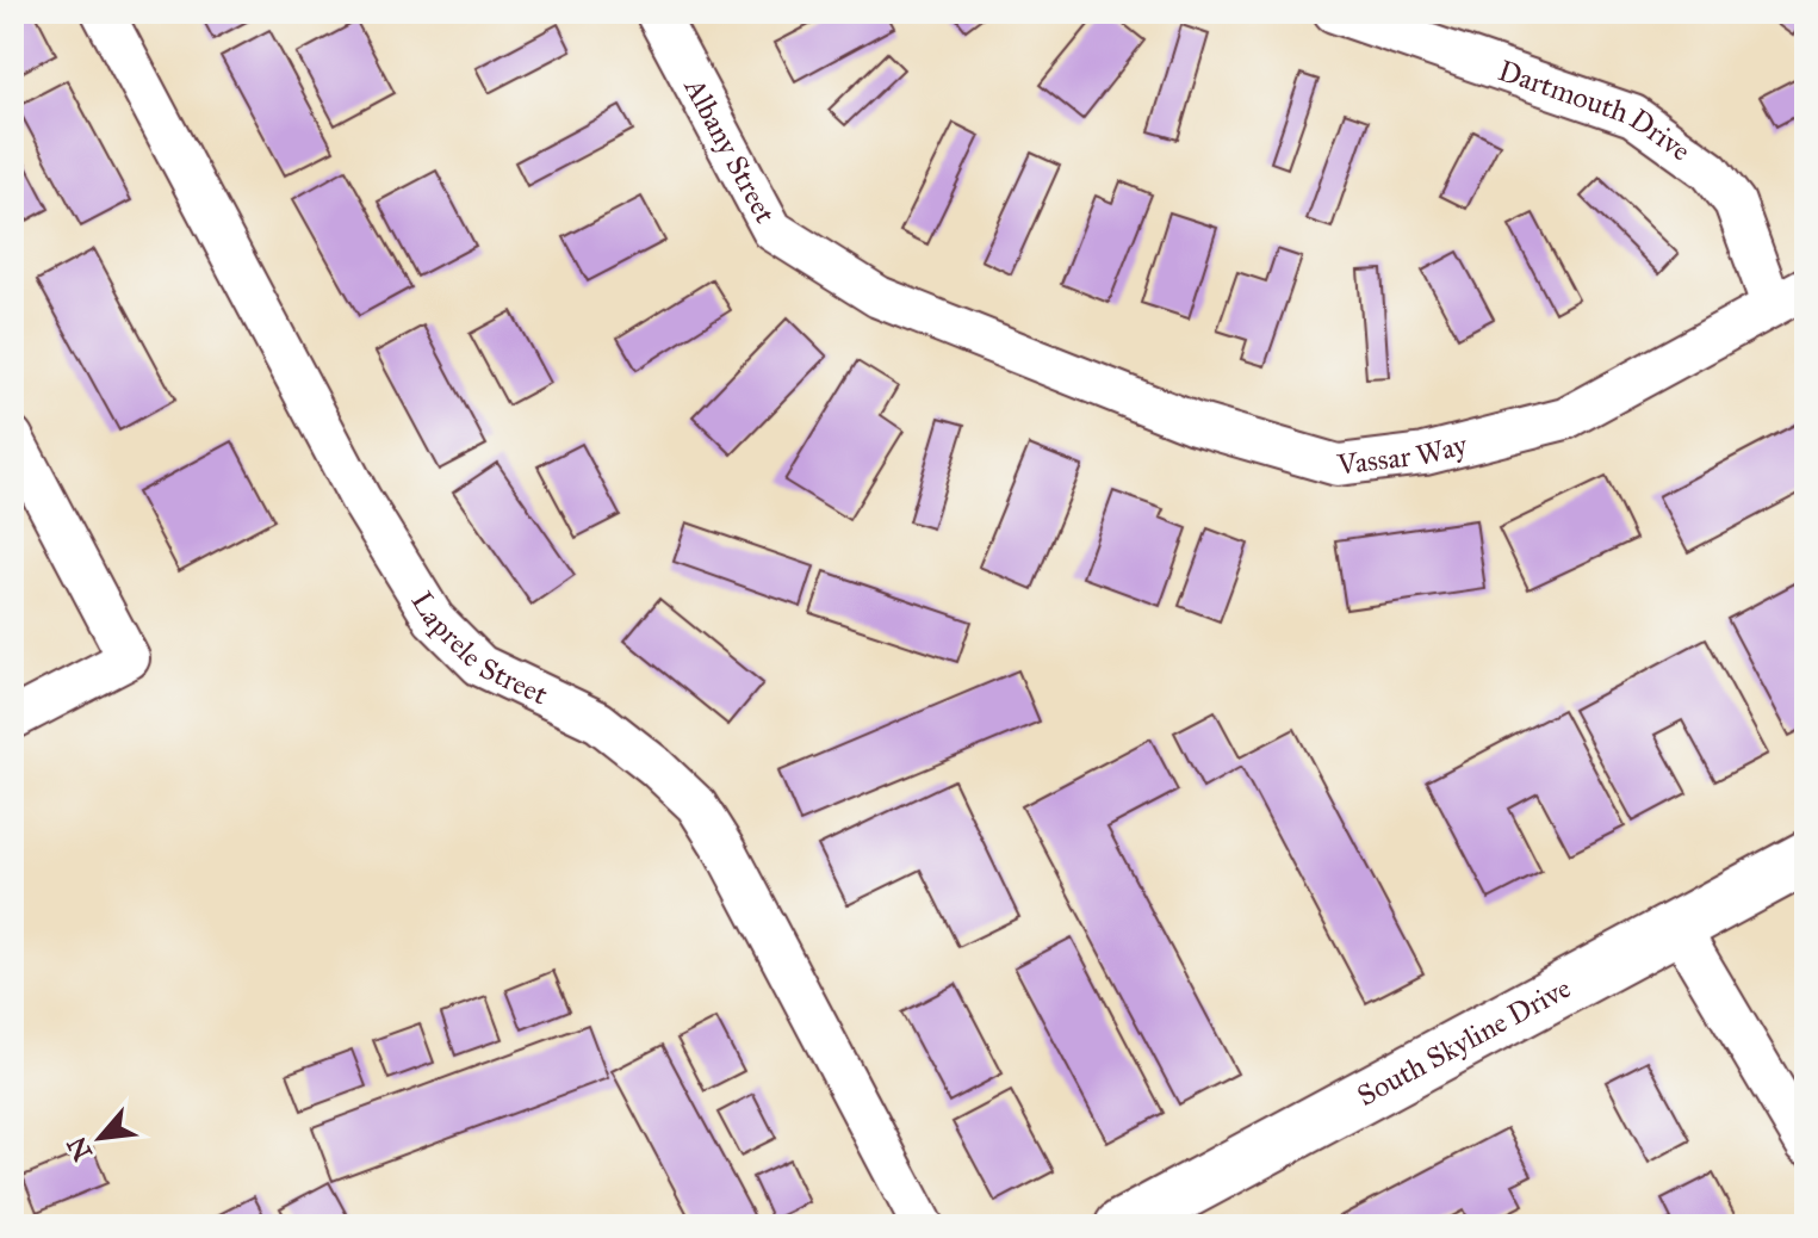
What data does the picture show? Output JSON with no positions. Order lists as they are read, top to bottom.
{
  "streets": {
    "main road": ["South Skyline Drive"],
    "street": [
      "Dartmouth Drive",
      "Albany Street",
      "Vassar Way",
      "Laprele Street"
    ]
  },
  "crossings": [
    ["Dartmouth Drive", "Vassar Way"],
    ["Albany Street", "Vassar Way"]
  ],
  "north": "bottom left"
}
